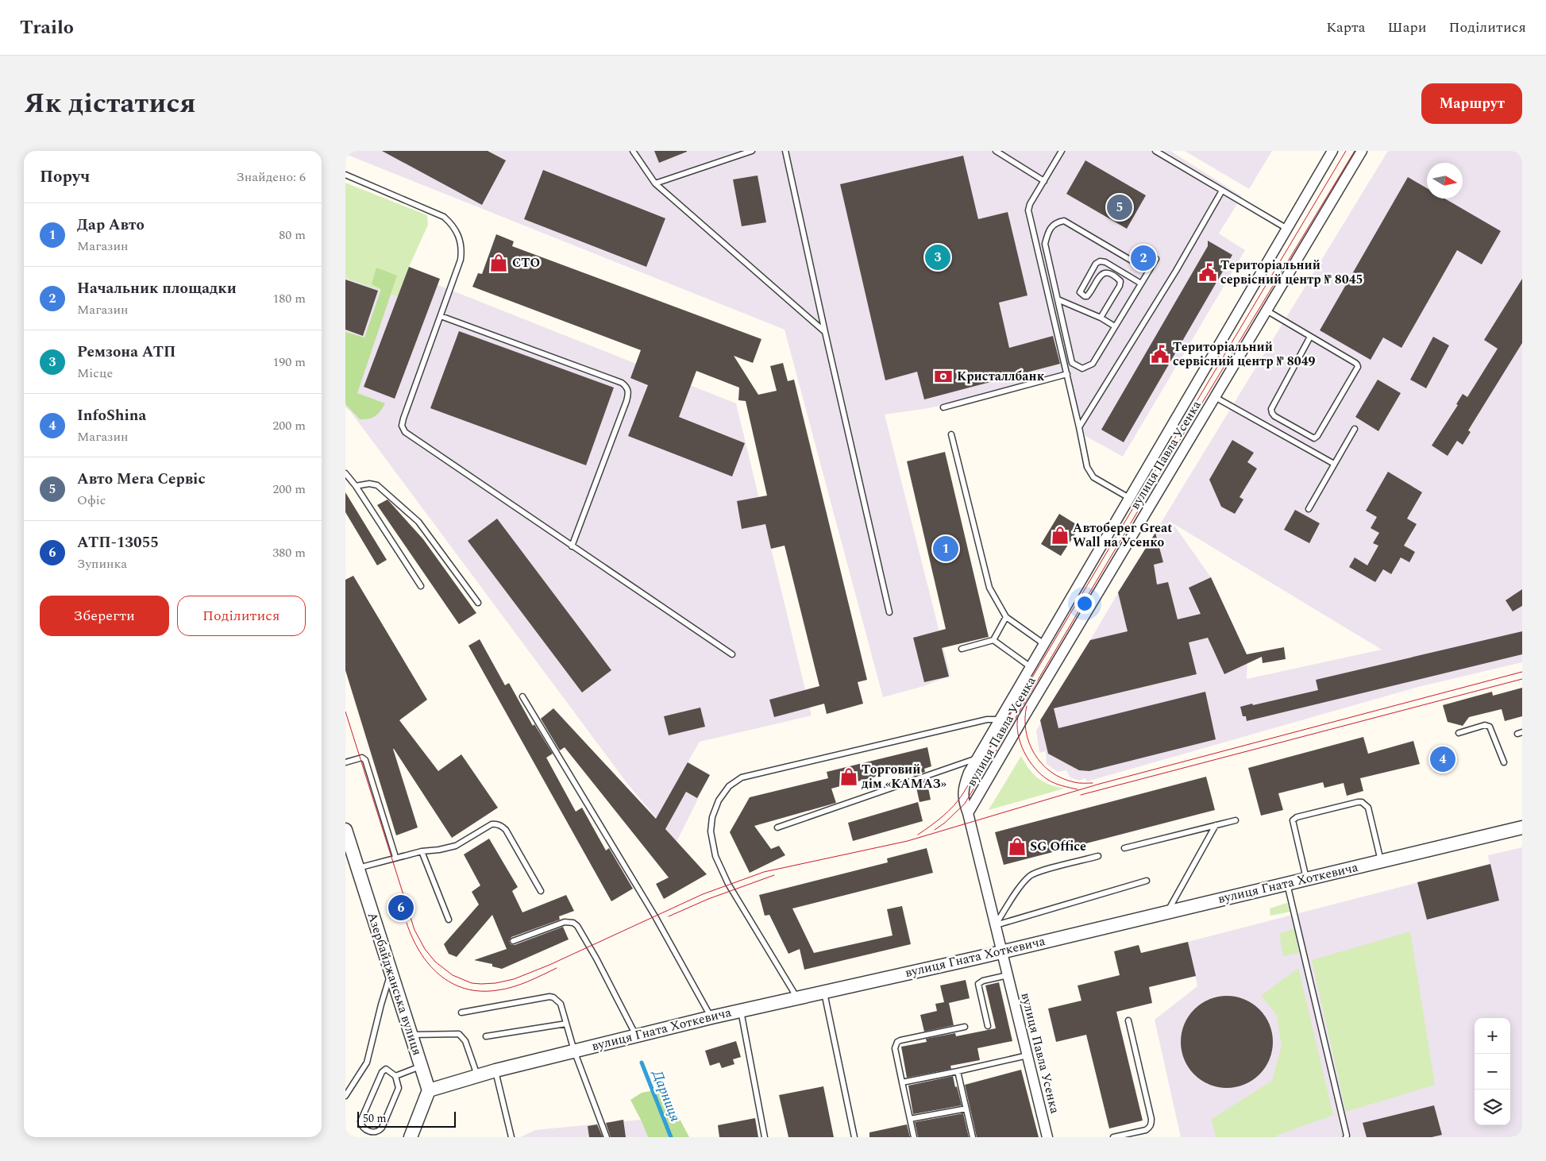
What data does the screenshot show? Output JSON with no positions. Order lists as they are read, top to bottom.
{
  "streets": {
    "street": ["вулиця Павла Усенка", "вулиця Гната Хоткевича", "Азербайджанська вулиця"]
  },
  "crossings": [
    ["вулиця Павла Усенка", "вулиця Гната Хоткевича"],
    ["вулиця Гната Хоткевича", "Азербайджанська вулиця"]
  ],
  "water": ["Дарниця"],
  "places": {
    "shop": [
      "СТО",
      "Автоберег Great Wall на Усенко",
      "Торговий дім «КАМАЗ»",
      "SG Office"
    ],
    "public building": ["Територіальний сервісний центр № 8045", "Територіальний сервісний центр № 8049"],
    "bank": ["Кристаллбанк"]
  },
  "scale_bar": "50 m",
  "north": "right",
  "page": {
    "header": "Trailo",
    "nav": ["Карта", "Шари", "Поділитися"],
    "title": "Як дістатися",
    "buttons": [
      "Маршрут",
      ["Зберегти", "Поділитися"]
    ],
    "heading": ["Поруч", "Знайдено: 6"],
    "pins": [
      "5",
      "3",
      "2",
      "1",
      "4",
      "6"
    ],
    "list": [
      {
        "mark": "1",
        "name": "Дар Авто",
        "note": "Магазин",
        "value": "80 m"
      },
      {
        "mark": "2",
        "name": "Начальник площадки",
        "note": "Магазин",
        "value": "180 m"
      },
      {
        "mark": "3",
        "name": "Ремзона АТП",
        "note": "Місце",
        "value": "190 m"
      },
      {
        "mark": "4",
        "name": "InfoShina",
        "note": "Магазин",
        "value": "200 m"
      },
      {
        "mark": "5",
        "name": "Авто Мега Сервіс",
        "note": "Офіс",
        "value": "200 m"
      },
      {
        "mark": "6",
        "name": "АТП-13055",
        "note": "Зупинка",
        "value": "380 m"
      }
    ],
    "map_buttons": ["+", "−"],
    "scale": "50 m"
  }
}
